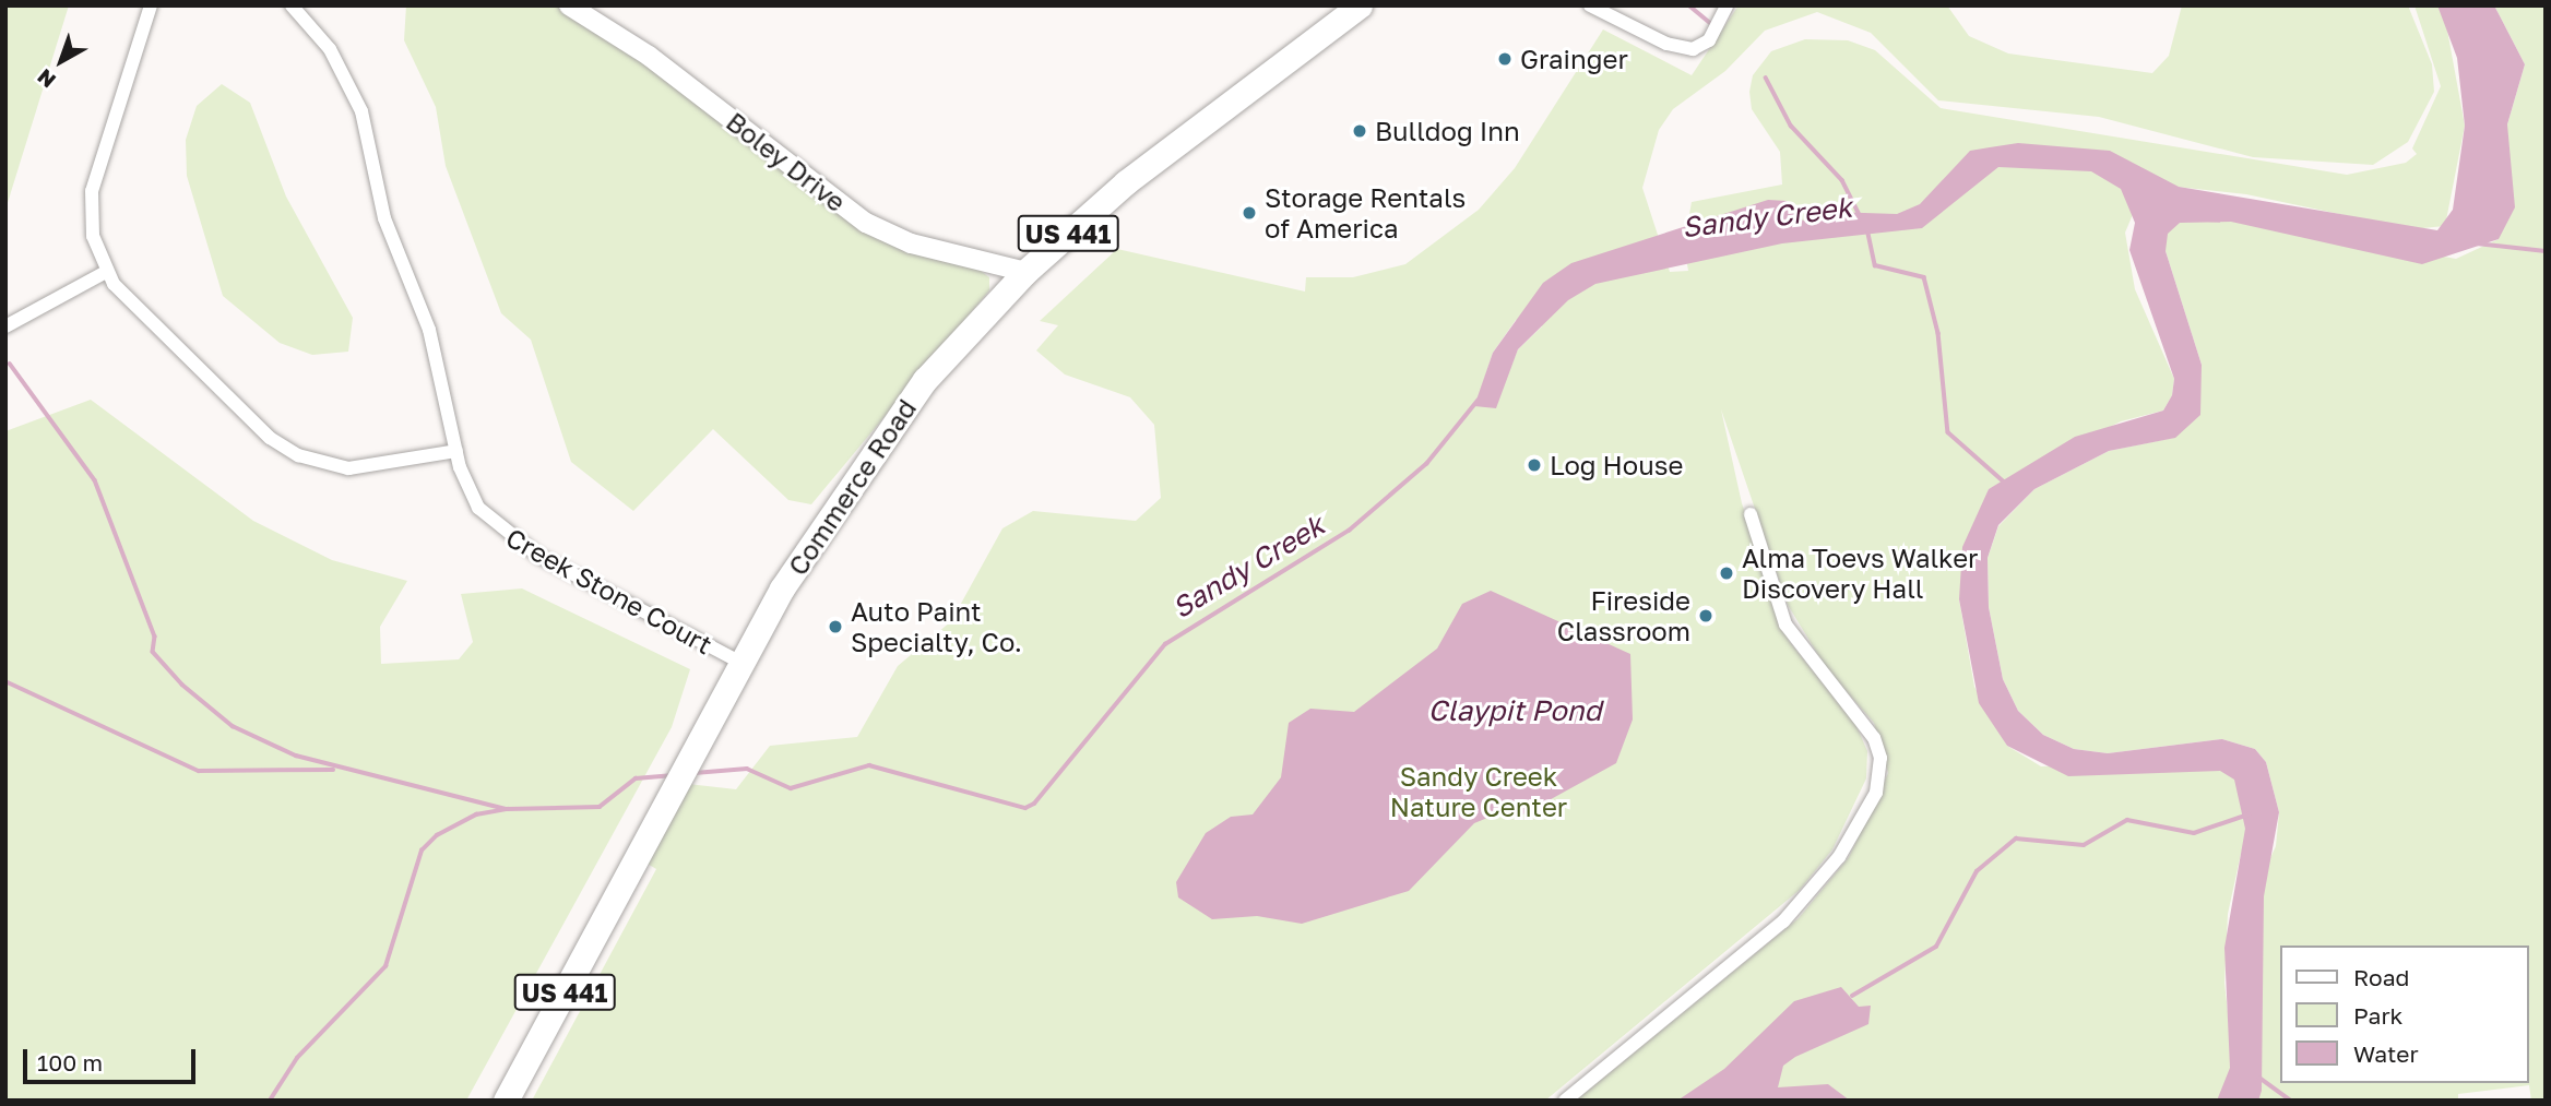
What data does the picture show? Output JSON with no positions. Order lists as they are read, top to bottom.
{
  "streets": {
    "highway": ["US 441", "Commerce Road"],
    "street": ["Boley Drive", "Creek Stone Court"]
  },
  "crossings": [
    ["Boley Drive", "Commerce Road"],
    ["Commerce Road", "Creek Stone Court"]
  ],
  "water": ["Sandy Creek", "Claypit Pond"],
  "parks": ["Sandy Creek Nature Center"],
  "places": [
    "Grainger",
    "Bulldog Inn",
    "Storage Rentals of America",
    "Log House",
    "Alma Toevs Walker Discovery Hall",
    "Fireside Classroom",
    "Auto Paint Specialty, Co."
  ],
  "legend": ["Road", "Park", "Water"],
  "scale_bar": "100 m",
  "north": "bottom left"
}
